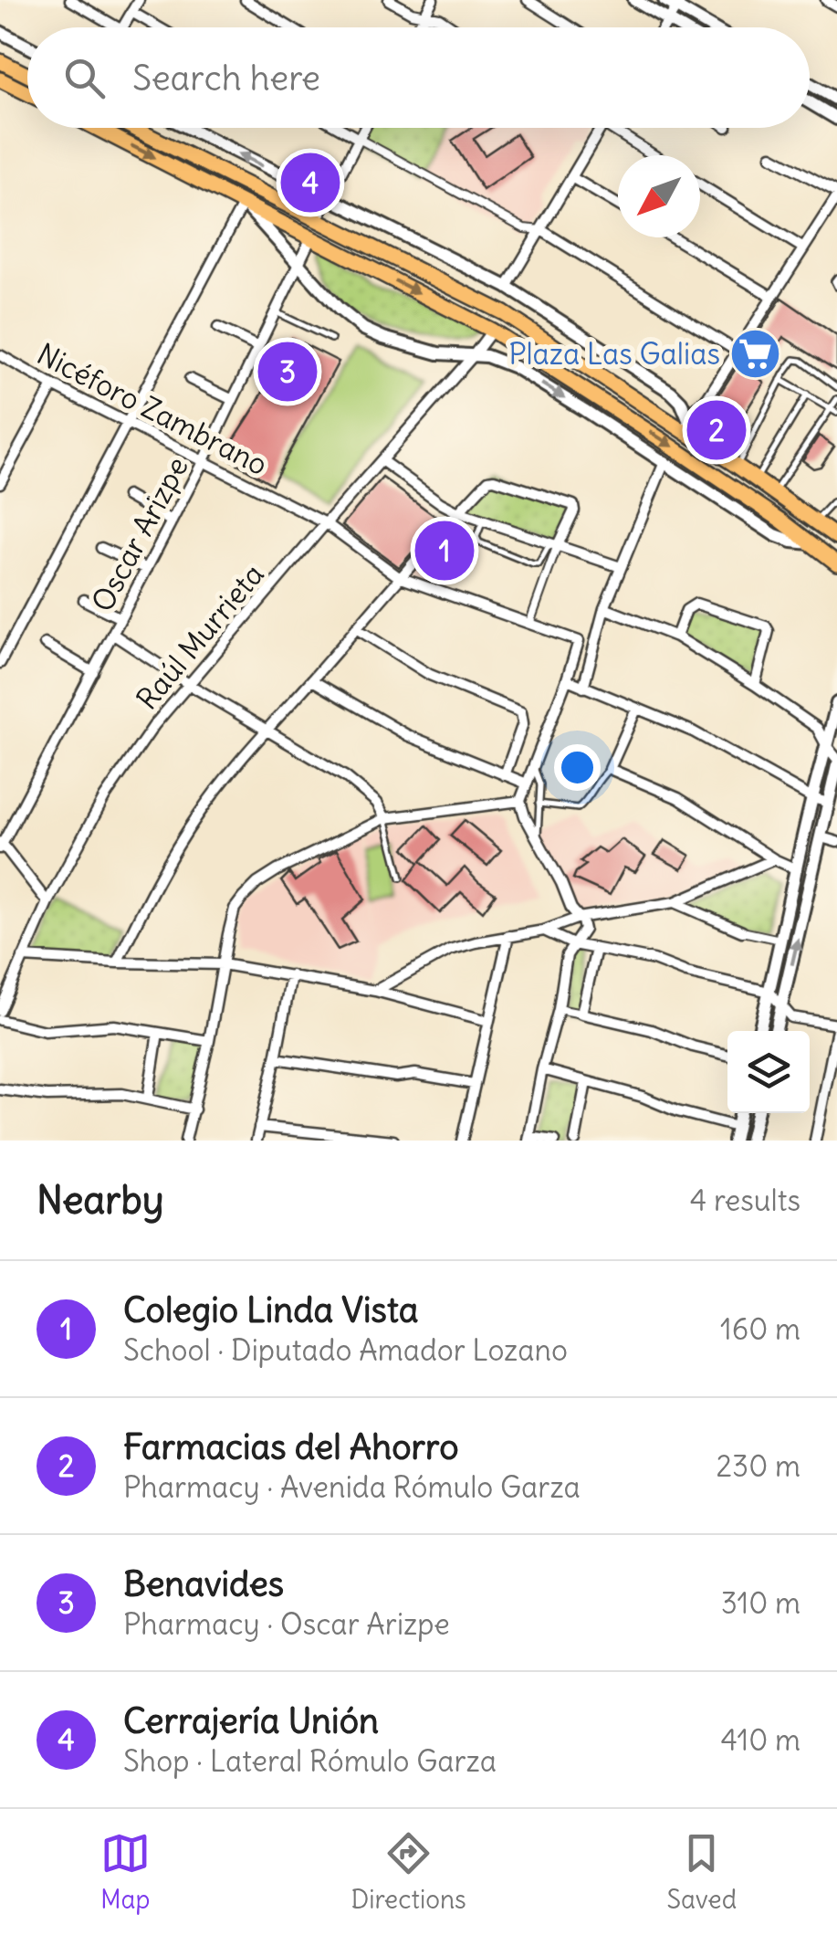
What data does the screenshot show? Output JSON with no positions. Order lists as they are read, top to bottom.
{
  "streets": {
    "street": ["Nicéforo Zambrano", "Oscar Arizpe", "Raúl Murrieta"]
  },
  "crossings": [
    ["Nicéforo Zambrano", "Oscar Arizpe"],
    ["Nicéforo Zambrano", "Raúl Murrieta"]
  ],
  "places": {
    "supermarket": ["Plaza Las Galias"]
  },
  "north": "bottom left",
  "page": {
    "search": "Search here",
    "pins": [
      "4",
      "3",
      "2",
      "1"
    ],
    "heading": ["Nearby", "4 results"],
    "list": [
      {
        "mark": "1",
        "name": "Colegio Linda Vista",
        "note": "School · Diputado Amador Lozano",
        "value": "160 m"
      },
      {
        "mark": "2",
        "name": "Farmacias del Ahorro",
        "note": "Pharmacy · Avenida Rómulo Garza",
        "value": "230 m"
      },
      {
        "mark": "3",
        "name": "Benavides",
        "note": "Pharmacy · Oscar Arizpe",
        "value": "310 m"
      },
      {
        "mark": "4",
        "name": "Cerrajería Unión",
        "note": "Shop · Lateral Rómulo Garza",
        "value": "410 m"
      }
    ],
    "nav": ["Map", "Directions", "Saved"]
  }
}
